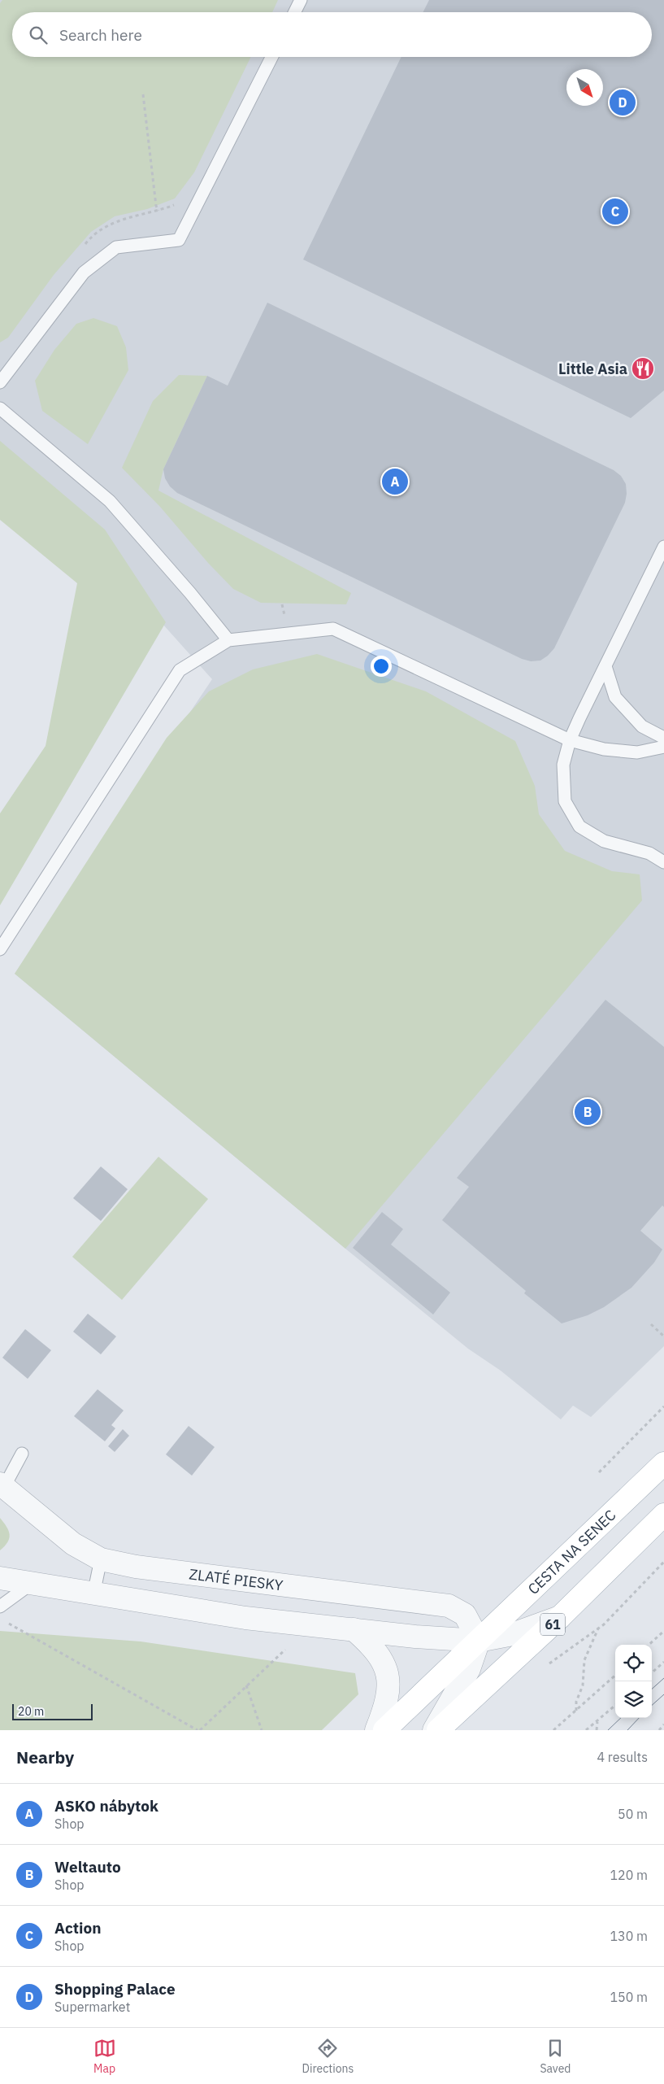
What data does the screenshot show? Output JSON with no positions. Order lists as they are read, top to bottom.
{
  "streets": {
    "main road": ["CESTA NA SENEC", "61"],
    "street": ["ZLATÉ PIESKY"]
  },
  "crossings": [
    ["CESTA NA SENEC", "ZLATÉ PIESKY"]
  ],
  "places": {
    "restaurant": ["Little Asia"]
  },
  "scale_bar": "20 m",
  "north": "bottom right",
  "page": {
    "search": "Search here",
    "pins": [
      "D",
      "C",
      "A",
      "B"
    ],
    "scale": "20 m",
    "heading": ["Nearby", "4 results"],
    "list": [
      {
        "mark": "A",
        "name": "ASKO nábytok",
        "note": "Shop",
        "value": "50 m"
      },
      {
        "mark": "B",
        "name": "Weltauto",
        "note": "Shop",
        "value": "120 m"
      },
      {
        "mark": "C",
        "name": "Action",
        "note": "Shop",
        "value": "130 m"
      },
      {
        "mark": "D",
        "name": "Shopping Palace",
        "note": "Supermarket",
        "value": "150 m"
      }
    ],
    "nav": ["Map", "Directions", "Saved"]
  }
}
